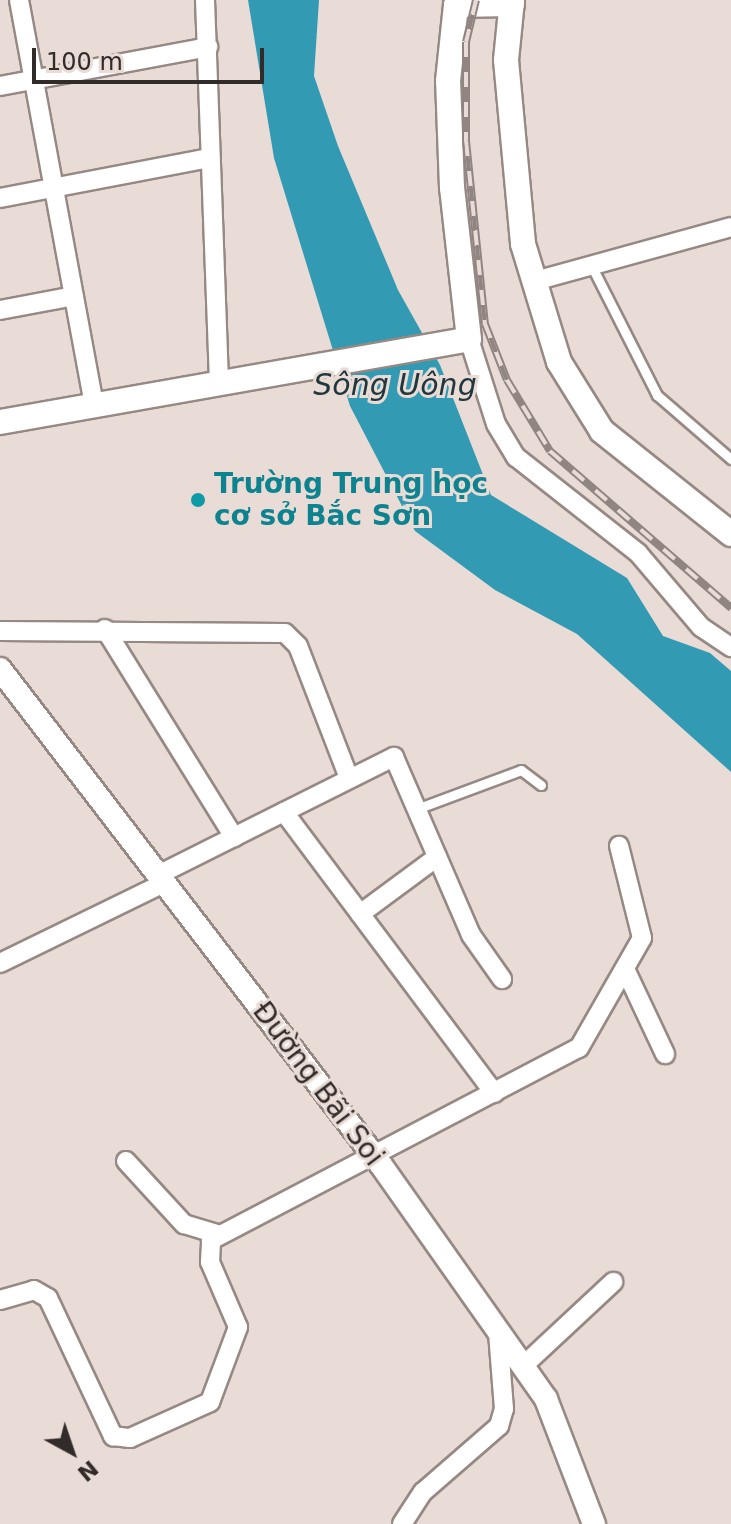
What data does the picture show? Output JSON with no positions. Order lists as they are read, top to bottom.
{
  "streets": {
    "street": ["Đường Bãi Soi"]
  },
  "water": ["Sông Uông"],
  "places": ["Trường Trung học cơ sở Bắc Sơn"],
  "scale_bar": "100 m",
  "north": "bottom right"
}
